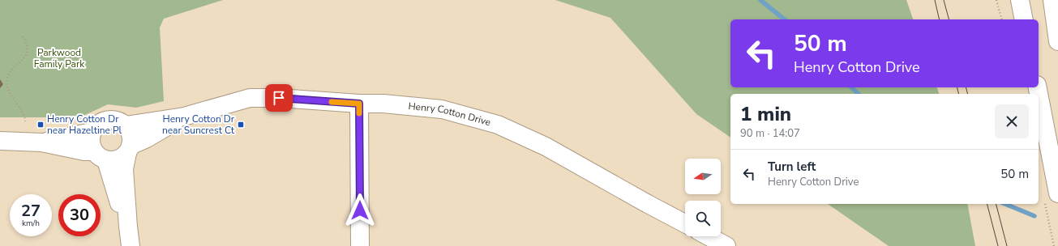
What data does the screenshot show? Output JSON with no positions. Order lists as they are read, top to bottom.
{
  "streets": {
    "main road": ["Henry Cotton Drive"]
  },
  "parks": ["Parkwood Family Park"],
  "places": {
    "transit": ["Henry Cotton Dr near Hazeltine Pl", "Henry Cotton Dr near Suncrest Ct"]
  },
  "north": "left",
  "page": {
    "turn": ["50 m", "Henry Cotton Drive"],
    "heading": ["1 min", "90 m · 14:07"],
    "list": [
      {
        "name": "Turn left",
        "note": "Henry Cotton Drive",
        "value": "50 m"
      }
    ],
    "speed": "27 km/h",
    "limit": "30"
  }
}
